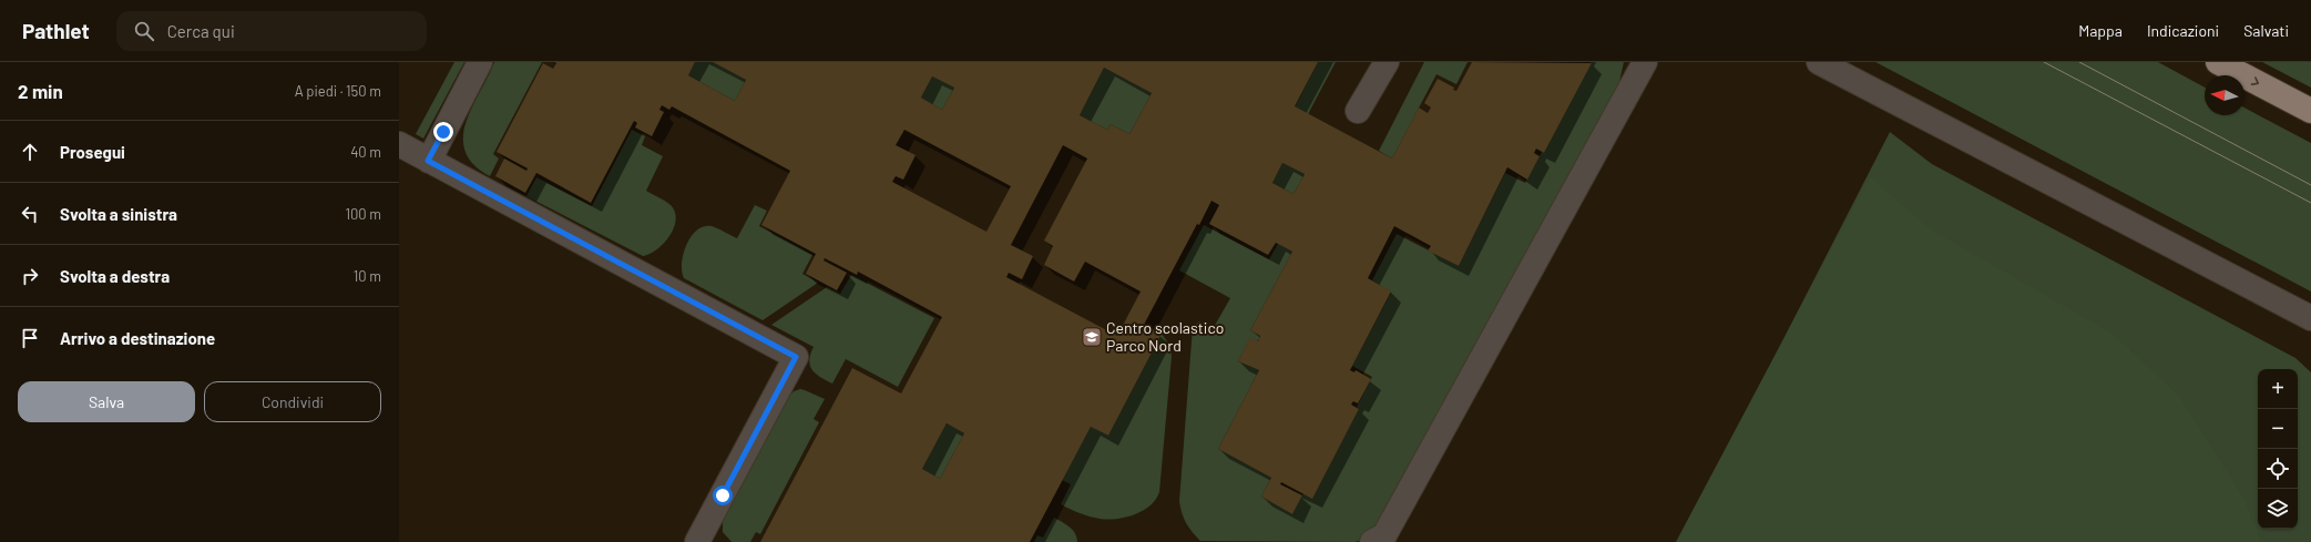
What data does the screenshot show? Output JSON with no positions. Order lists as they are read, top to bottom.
{
  "places": {
    "school or university": ["Centro scolastico Parco Nord"]
  },
  "north": "left",
  "page": {
    "header": "Pathlet",
    "search": "Cerca qui",
    "nav": ["Mappa", "Indicazioni", "Salvati"],
    "heading": ["2 min", "A piedi · 150 m"],
    "list": [
      ["Prosegui", "40 m"],
      ["Svolta a sinistra", "100 m"],
      ["Svolta a destra", "10 m"],
      "Arrivo a destinazione"
    ],
    "buttons": ["Salva", "Condividi"],
    "map_buttons": ["+", "−"]
  }
}
